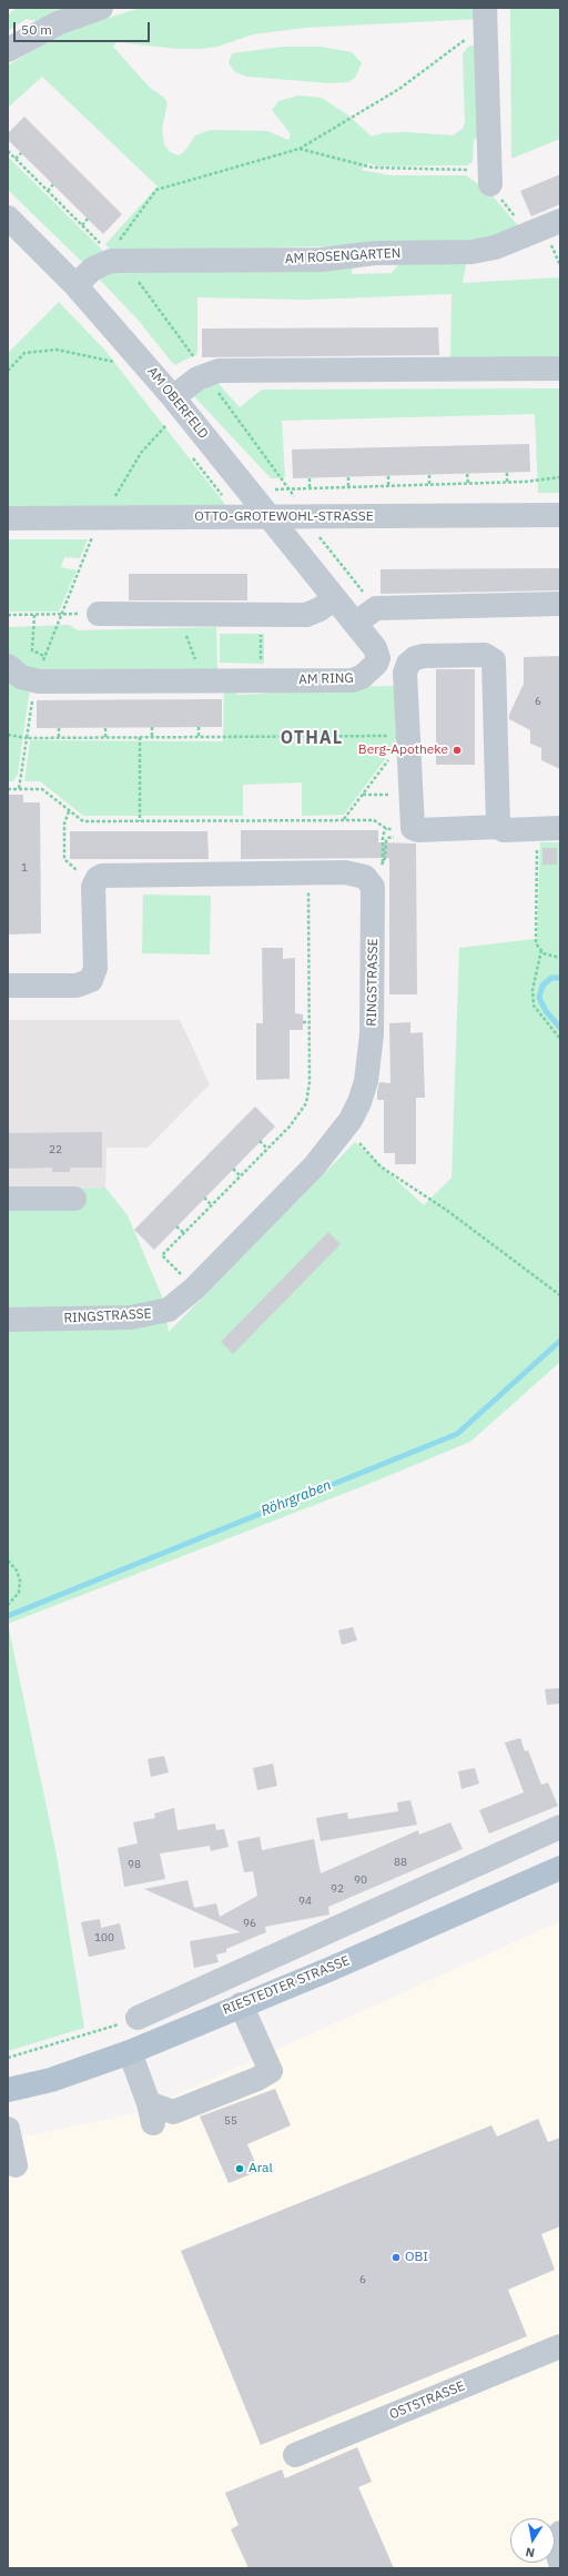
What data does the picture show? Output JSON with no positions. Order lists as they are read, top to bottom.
{
  "streets": {
    "main road": ["RIESTEDTER STRASSE"],
    "street": [
      "AM ROSENGARTEN",
      "AM OBERFELD",
      "OTTO-GROTEWOHL-STRASSE",
      "AM RING",
      "RINGSTRASSE",
      "OSTSTRASSE"
    ]
  },
  "crossings": [
    ["AM ROSENGARTEN", "AM OBERFELD"],
    ["AM OBERFELD", "OTTO-GROTEWOHL-STRASSE"],
    ["AM OBERFELD", "AM RING"]
  ],
  "districts": ["OTHAL"],
  "water": ["Röhrgraben"],
  "places": ["Berg-Apotheke", "Aral", "OBI"],
  "house_numbers": [
    "6",
    "1",
    "22",
    "88",
    "98",
    "90",
    "92",
    "94",
    "96",
    "100",
    "55",
    "6"
  ],
  "scale_bar": "50 m",
  "north": "bottom"
}
